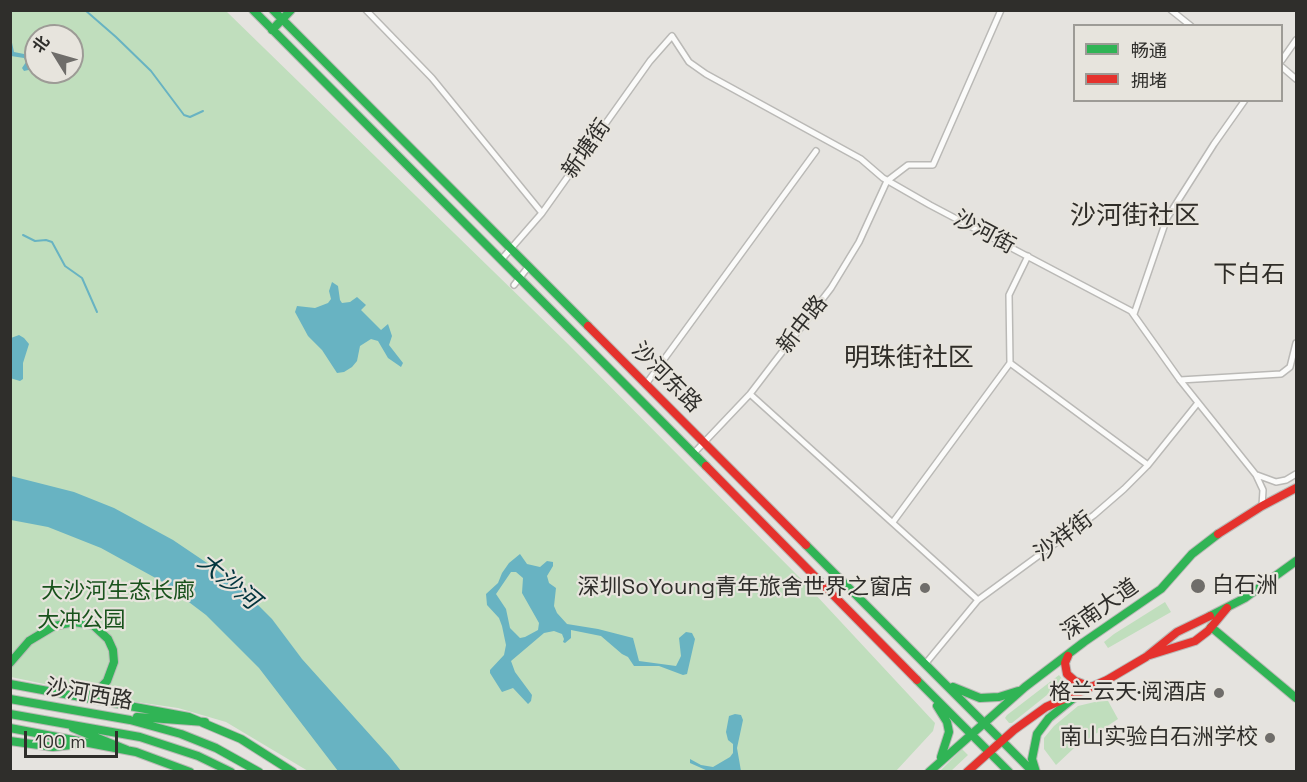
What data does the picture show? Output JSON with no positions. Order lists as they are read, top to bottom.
{
  "streets": {
    "main road": ["沙河东路", "深南大道", "沙河西路"],
    "street": [
      "新塘街",
      "沙河街",
      "新中路",
      "沙祥街"
    ]
  },
  "crossings": [
    ["新塘街", "沙河街"],
    ["新塘街", "沙河东路"],
    ["沙河街", "新中路"],
    ["沙河街", "沙祥街"],
    ["新中路", "沙河东路"],
    ["沙河东路", "沙祥街"],
    ["沙河东路", "深南大道"]
  ],
  "districts": ["沙河街社区", "下白石", "明珠街社区"],
  "water": ["大沙河"],
  "parks": ["大沙河生态长廊", "大冲公园"],
  "places": [
    "白石洲",
    "深圳SoYoung青年旅舍世界之窗店",
    "格兰云天·阅酒店",
    "南山实验白石洲学校"
  ],
  "legend": ["畅通", "拥堵"],
  "scale_bar": "100 m",
  "north": "top left"
}
